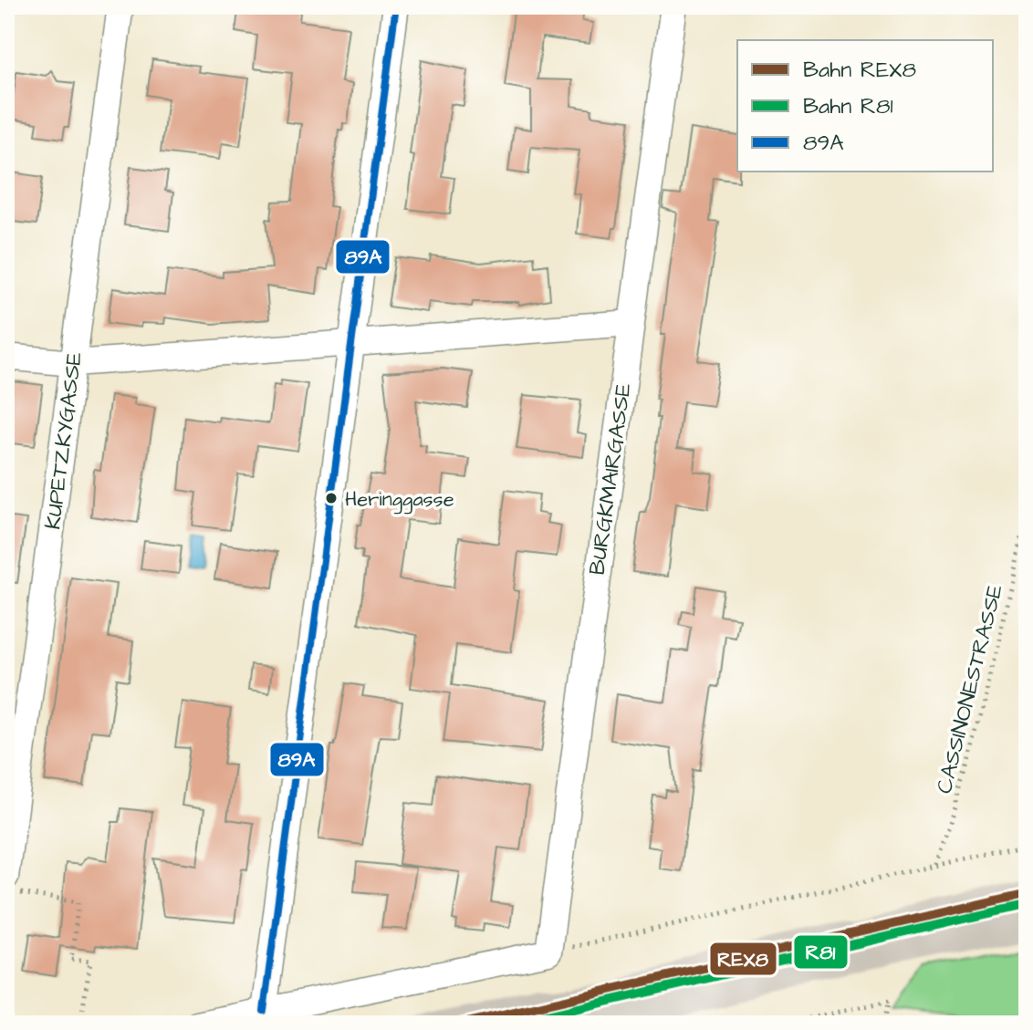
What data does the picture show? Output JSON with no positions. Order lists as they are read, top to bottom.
{
  "streets": {
    "street": ["KUPETZKYGASSE", "BURGKMAIRGASSE"],
    "path": ["CASSINONESTRASSE"]
  },
  "places": ["Heringgasse"],
  "lines": ["transit line 89A", "rail line REX8", "rail line R81"],
  "legend": ["Bahn REX8", "Bahn R81", "89A"]
}
